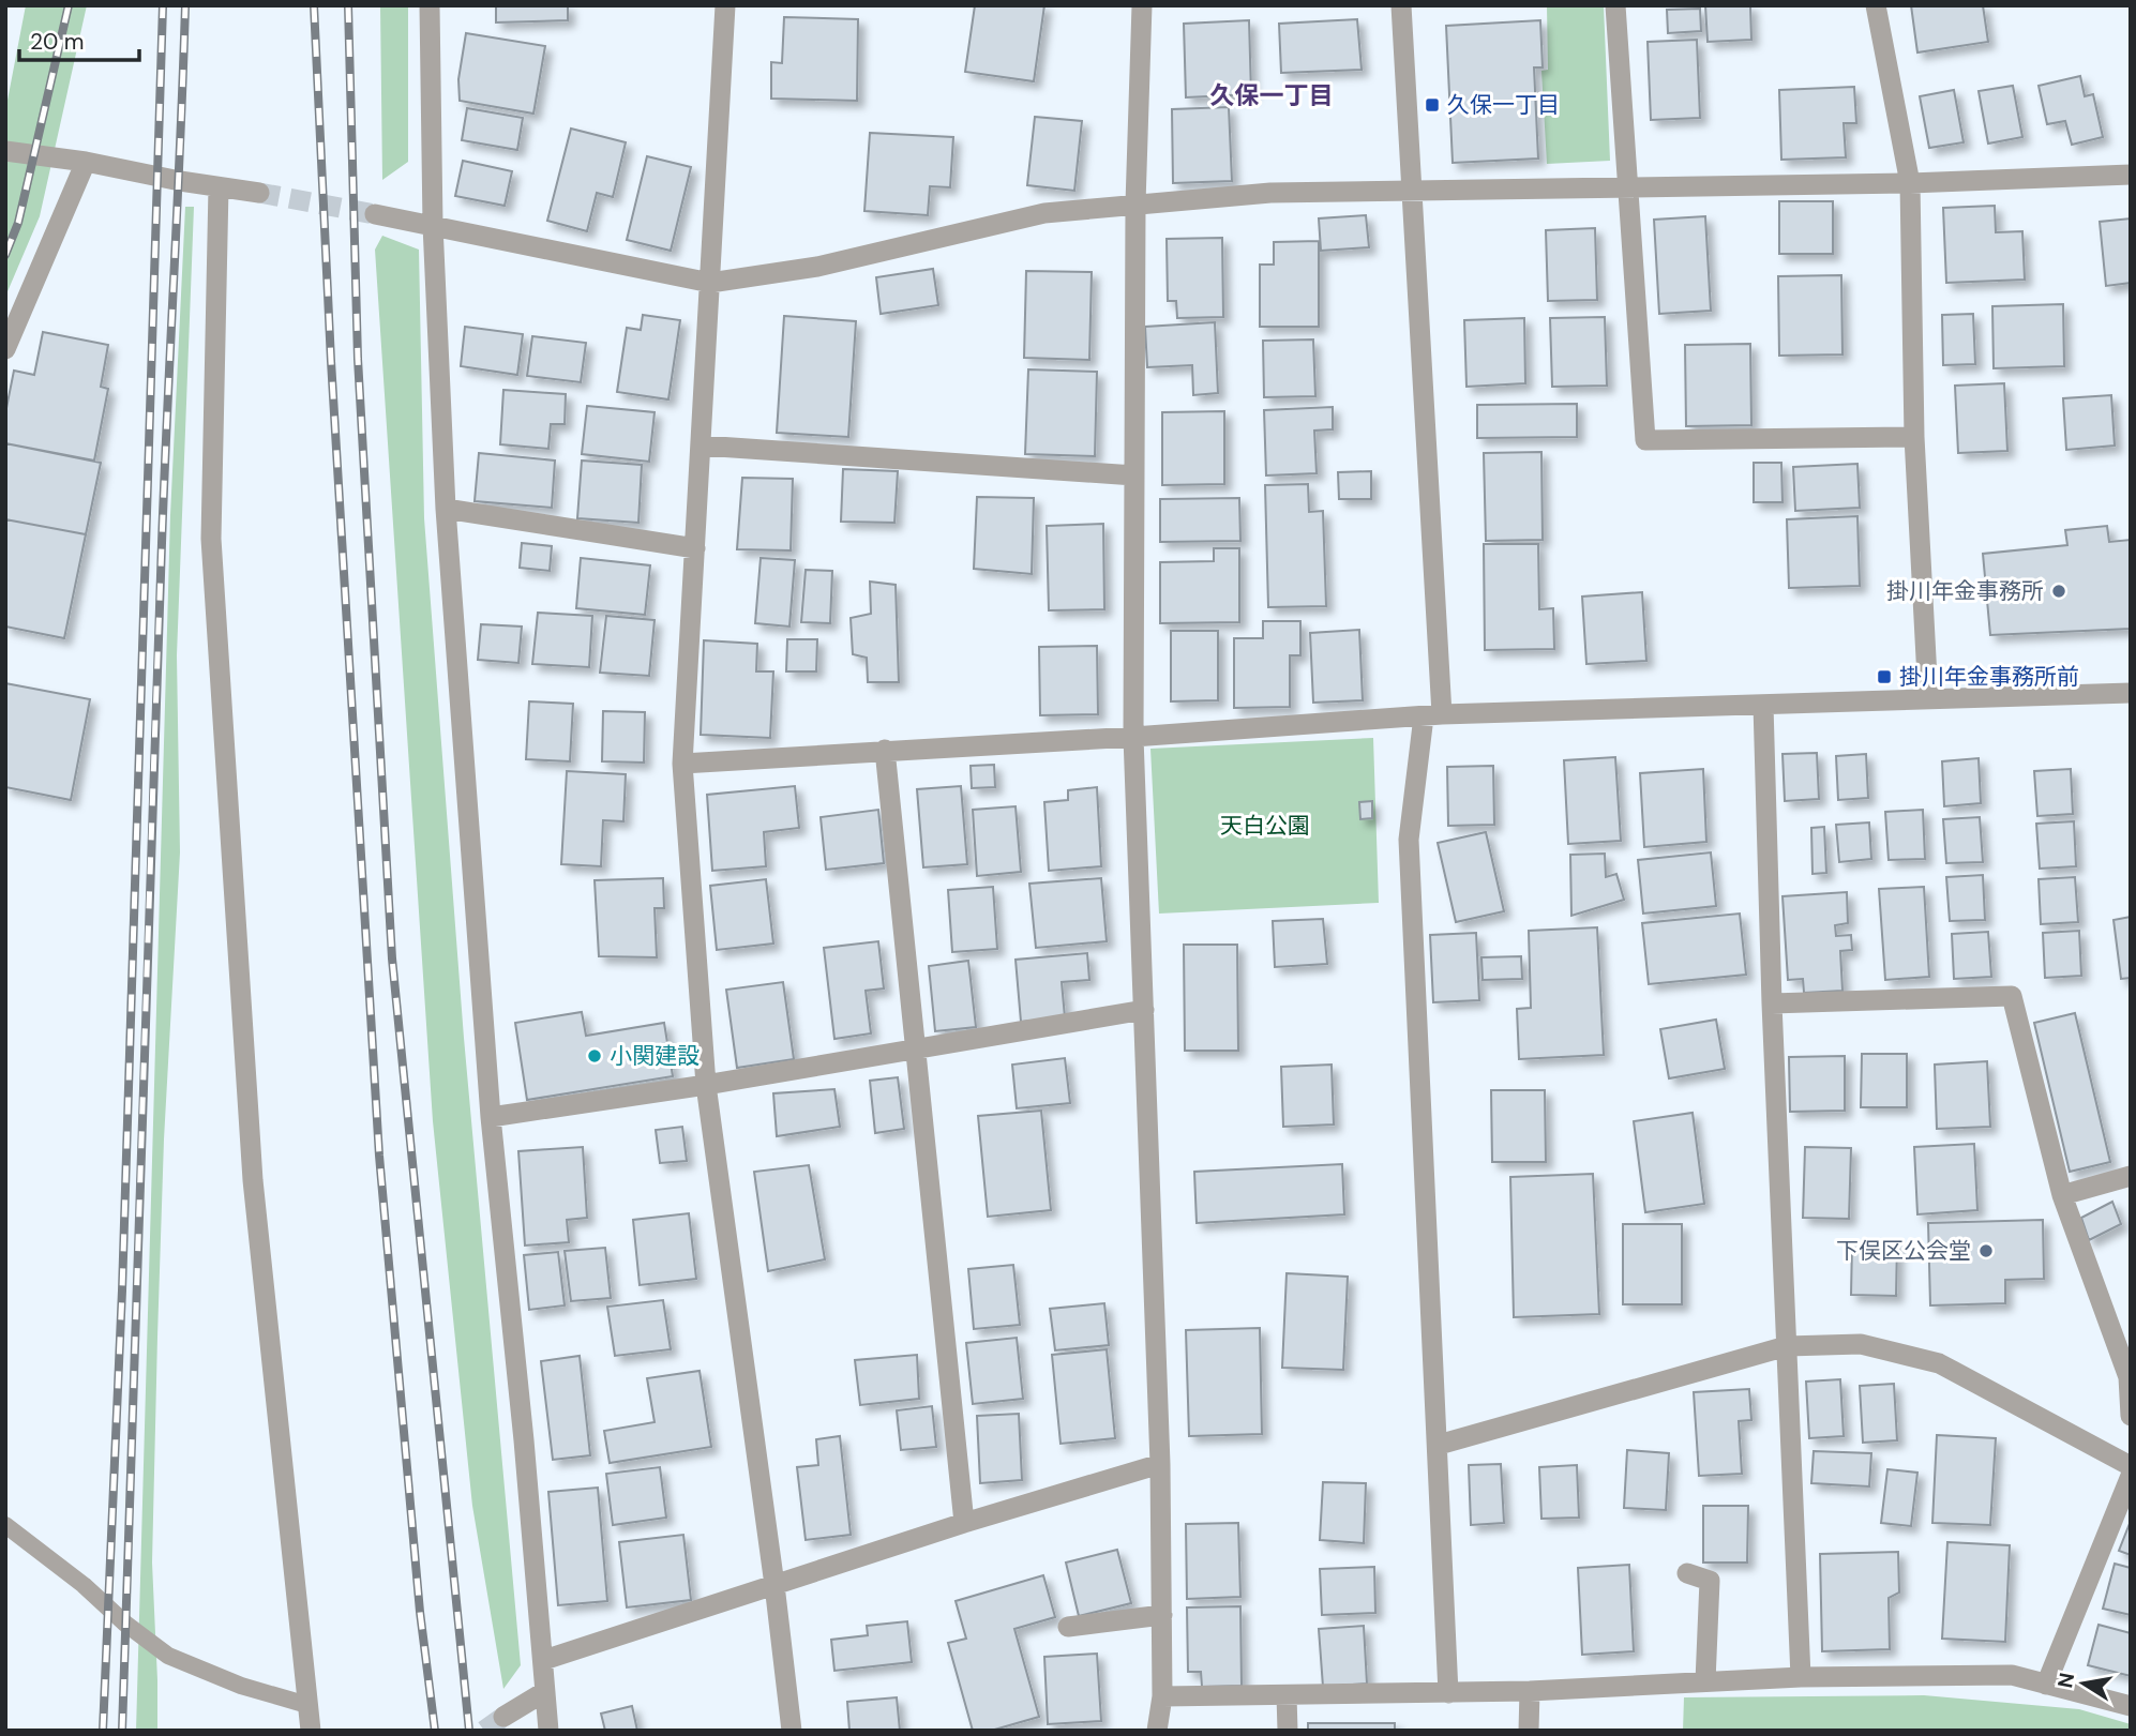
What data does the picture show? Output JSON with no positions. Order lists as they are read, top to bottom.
{
  "districts": ["久保一丁目"],
  "parks": ["天白公園"],
  "places": {
    "transit": ["久保一丁目", "掛川年金事務所前"],
    "other": ["掛川年金事務所", "小関建設", "下俣区公会堂"]
  },
  "scale_bar": "20 m",
  "north": "left"
}
